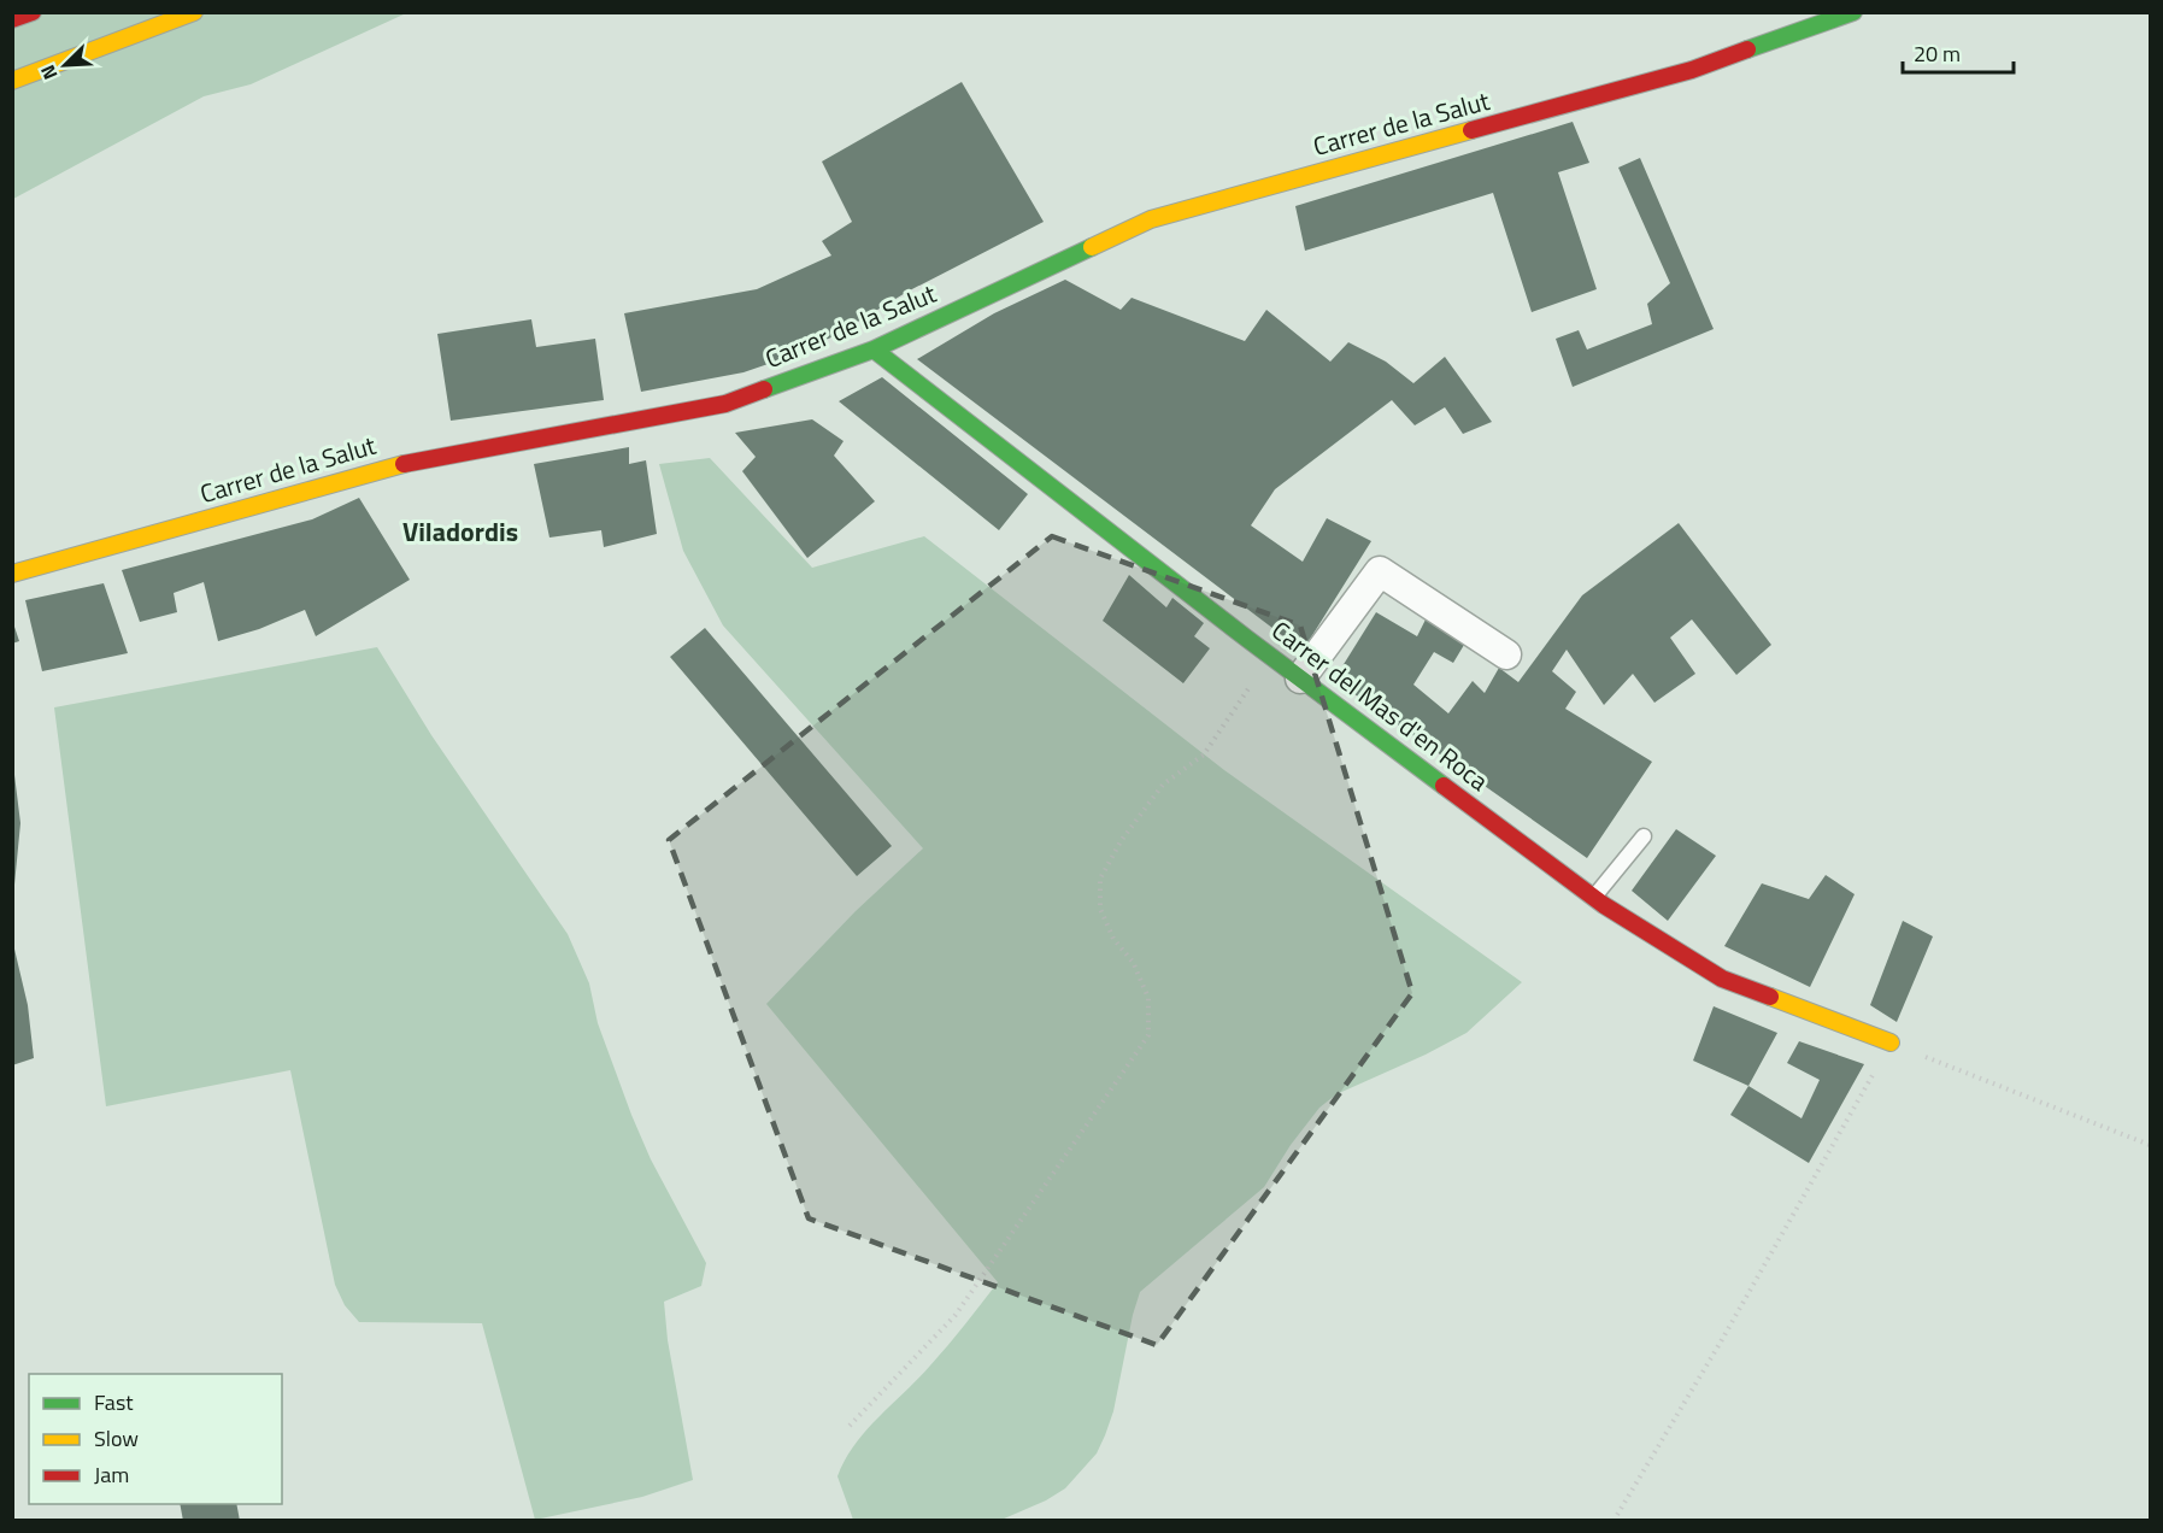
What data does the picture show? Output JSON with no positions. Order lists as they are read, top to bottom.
{
  "streets": {
    "main road": ["Carrer de la Salut", "Carrer del Mas d'en Roca"]
  },
  "crossings": [
    ["Carrer de la Salut", "Carrer del Mas d'en Roca"]
  ],
  "districts": ["Viladordis"],
  "legend": ["Fast", "Slow", "Jam"],
  "scale_bar": "20 m",
  "north": "bottom left"
}
